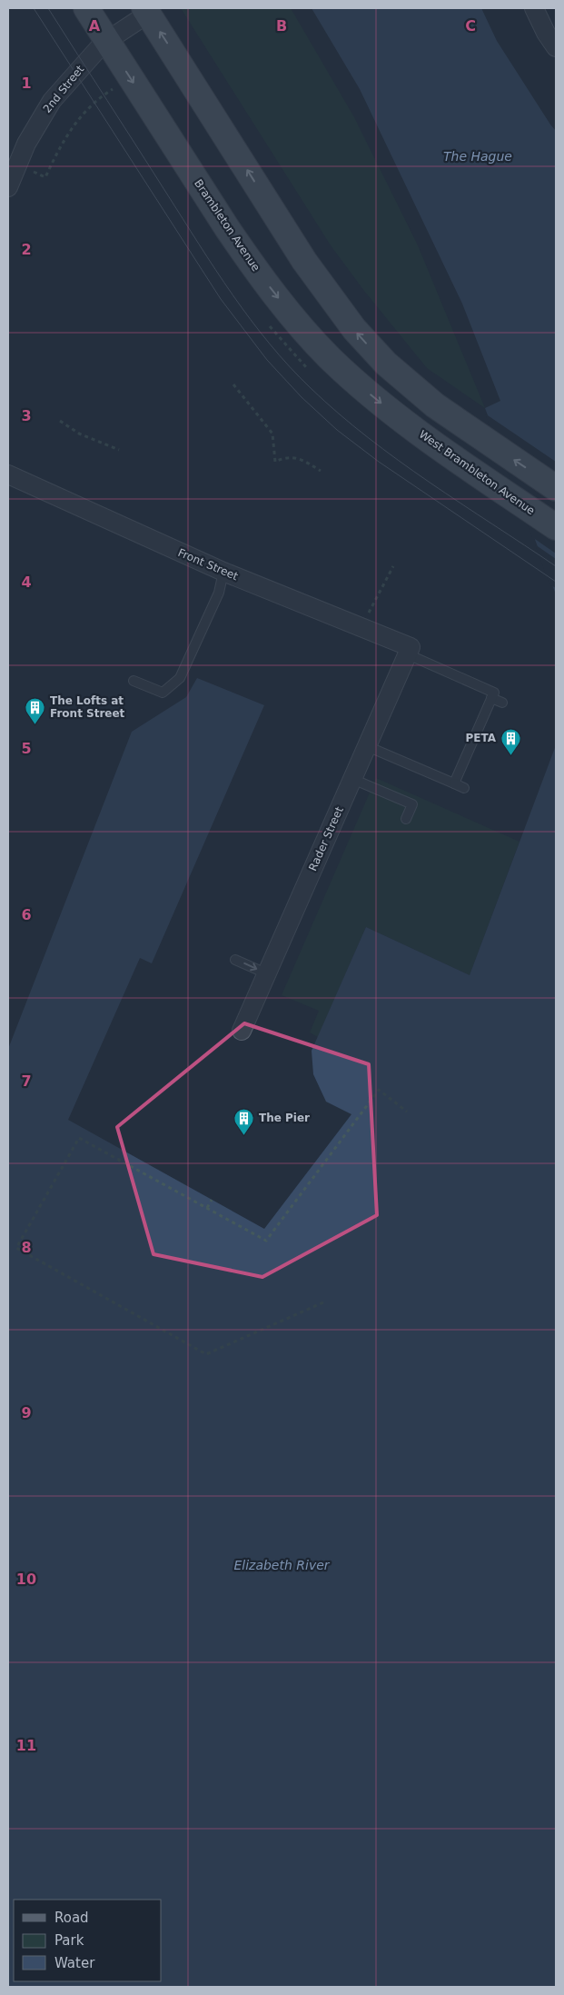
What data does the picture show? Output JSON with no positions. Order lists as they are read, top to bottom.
{
  "streets": {
    "main road": ["Brambleton Avenue", "West Brambleton Avenue"],
    "street": ["2nd Street", "Front Street", "Rader Street"]
  },
  "crossings": [
    ["2nd Street", "Brambleton Avenue"],
    ["Brambleton Avenue", "West Brambleton Avenue"],
    ["Front Street", "Rader Street"]
  ],
  "water": ["The Hague", "Elizabeth River"],
  "places": {
    "building": ["The Lofts at Front Street", "PETA", "The Pier"]
  },
  "legend": ["Road", "Park", "Water"],
  "grid": {
    "columns": ["A", "B", "C"],
    "rows": [
      "1",
      "2",
      "3",
      "4",
      "5",
      "6",
      "7",
      "8",
      "9",
      "10",
      "11"
    ]
  }
}
